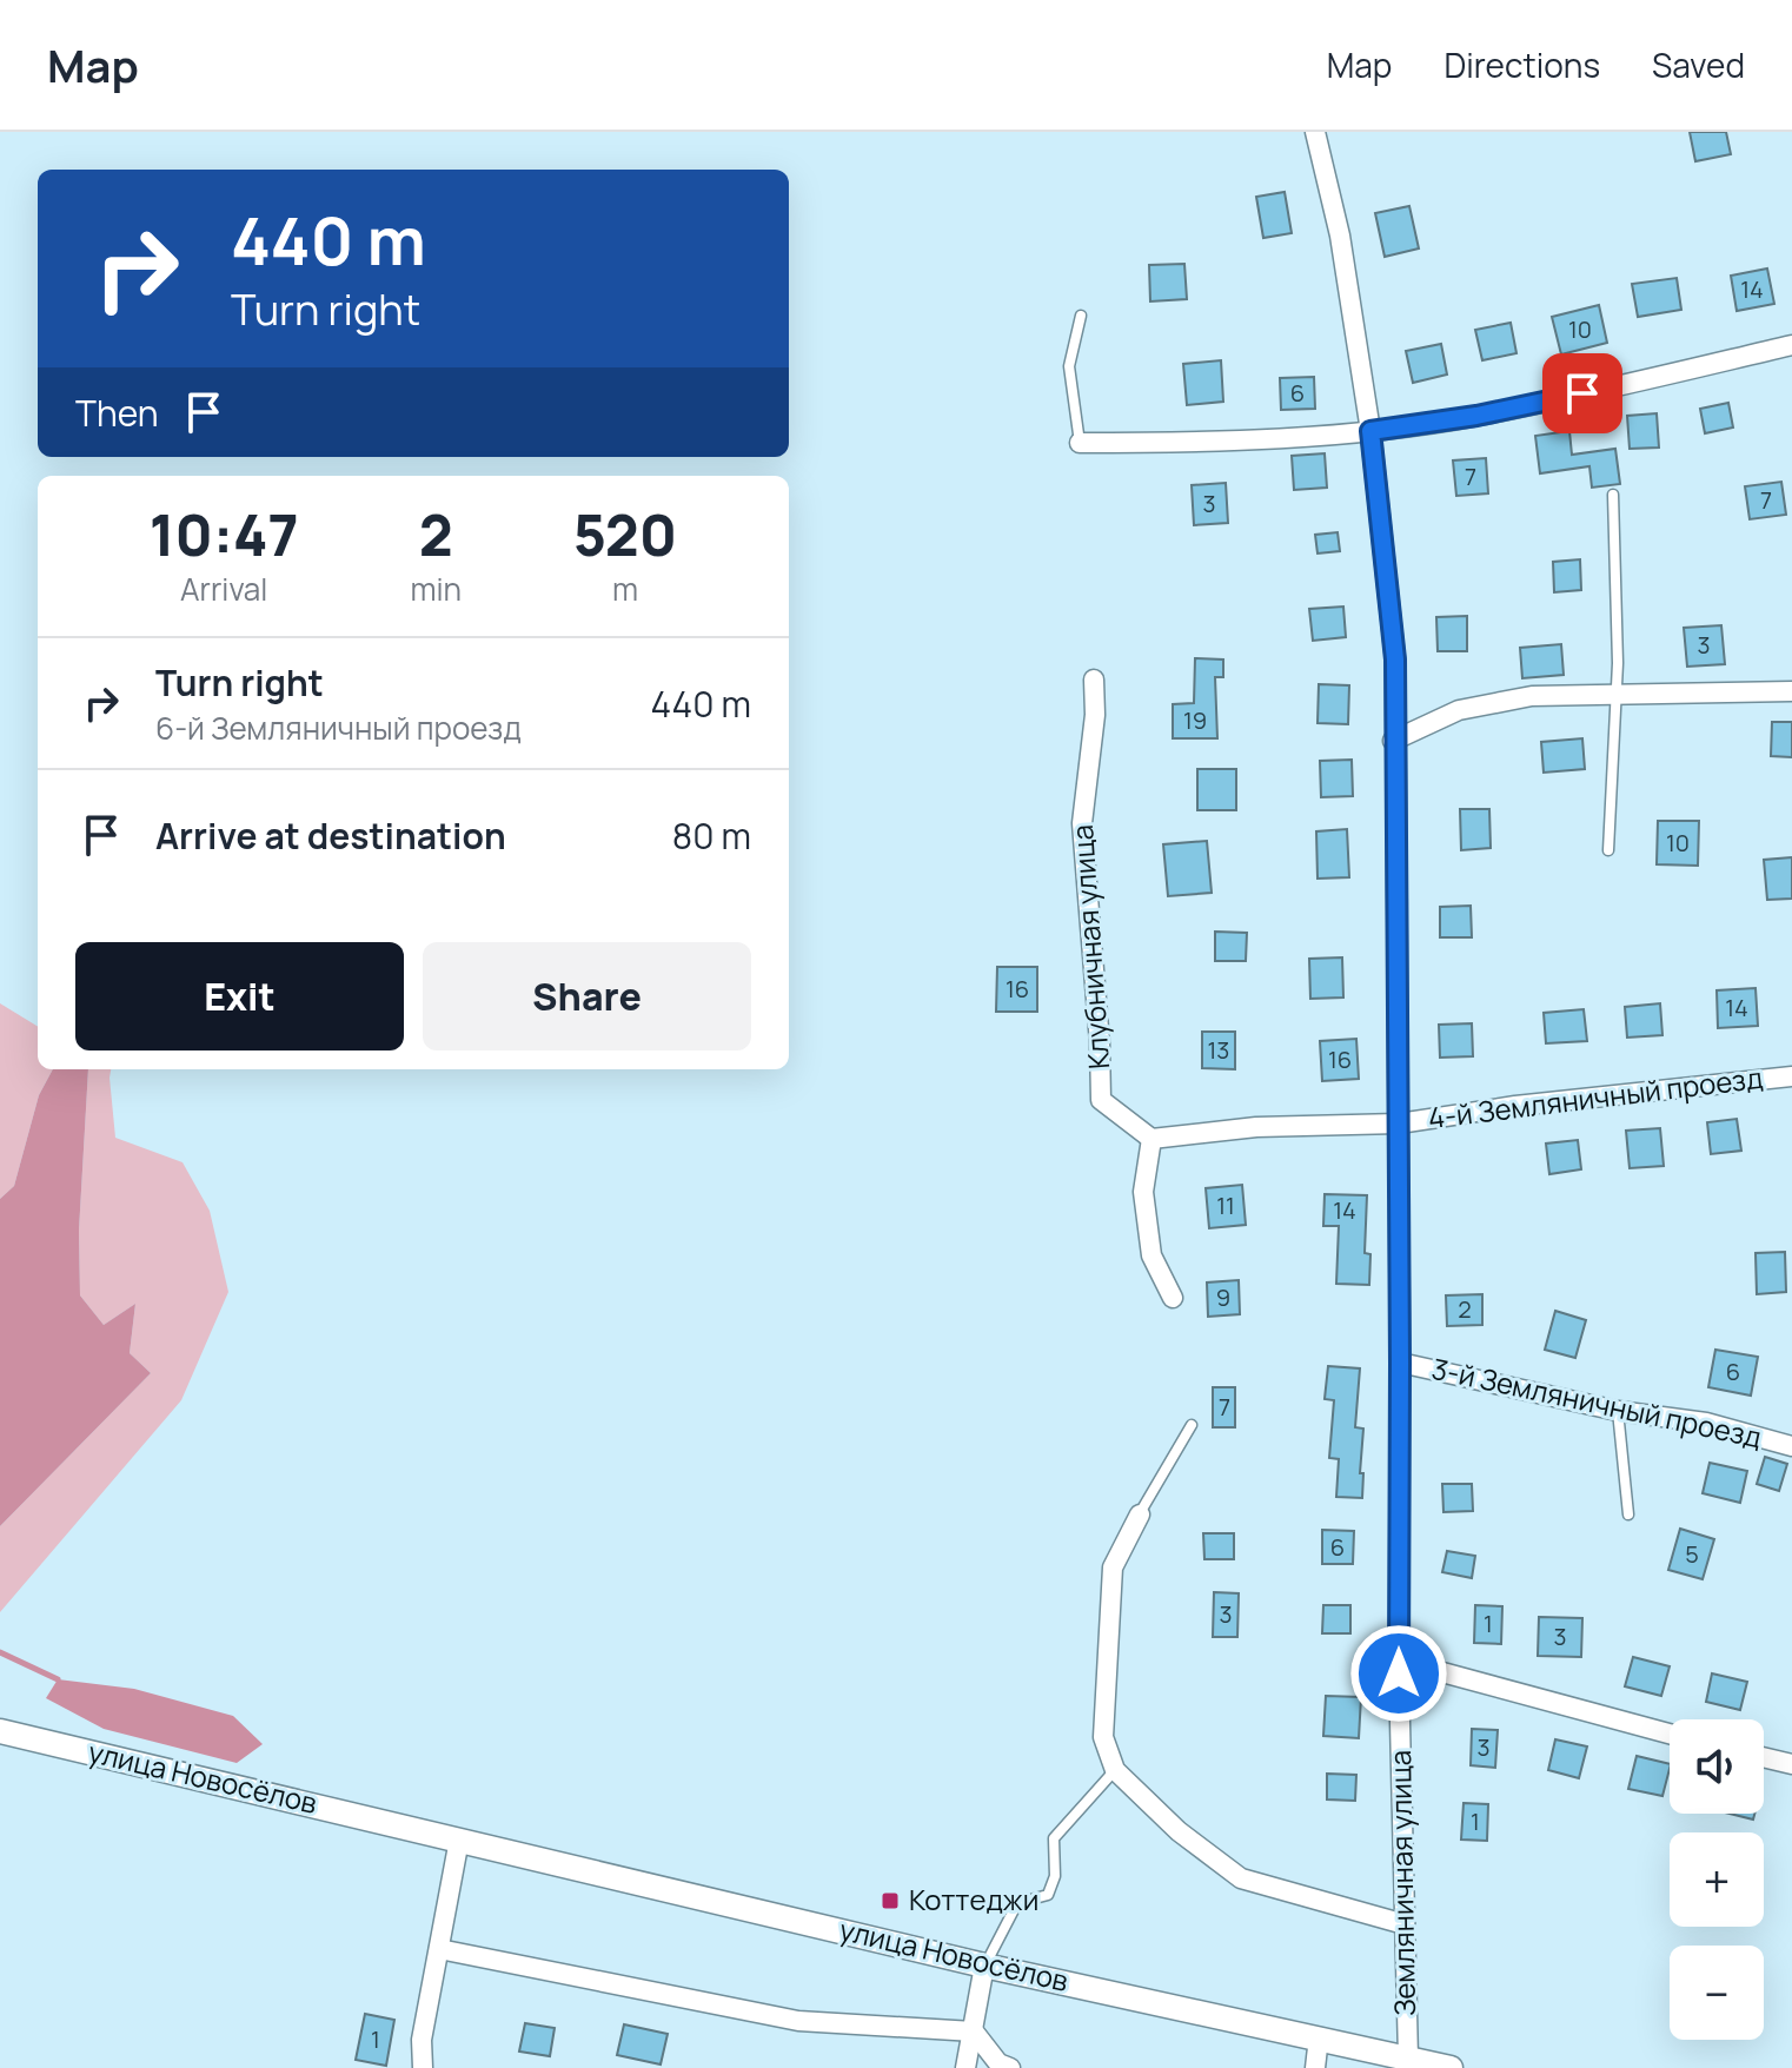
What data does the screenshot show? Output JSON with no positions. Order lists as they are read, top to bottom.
{
  "streets": {
    "street": [
      "Клубничная улица",
      "4-й Земляничный проезд",
      "3-й Земляничный проезд",
      "улица Новосёлов",
      "Земляничная улица"
    ]
  },
  "crossings": [
    ["Клубничная улица", "4-й Земляничный проезд"],
    ["4-й Земляничный проезд", "Земляничная улица"],
    ["3-й Земляничный проезд", "Земляничная улица"],
    ["улица Новосёлов", "Земляничная улица"]
  ],
  "places": {
    "transit": ["Коттеджи"]
  },
  "house_numbers": [
    "14",
    "10",
    "6",
    "7",
    "7",
    "3",
    "3",
    "19",
    "10",
    "16",
    "14",
    "13",
    "16",
    "11",
    "14",
    "9",
    "2",
    "6",
    "7",
    "6",
    "5",
    "3",
    "1",
    "3",
    "3",
    "1",
    "1"
  ],
  "page": {
    "header": "Map",
    "nav": ["Map", "Directions", "Saved"],
    "turn": ["440 m", "Turn right"],
    "then": "Then",
    "eta": [
      "10:47",
      "Arrival",
      "2",
      "min",
      "520",
      "m"
    ],
    "list": [
      {
        "name": "Turn right",
        "note": "6-й Земляничный проезд",
        "value": "440 m"
      },
      {
        "name": "Arrive at destination",
        "value": "80 m"
      }
    ],
    "buttons": ["Exit", "Share"],
    "map_buttons": ["+", "−"]
  }
}
